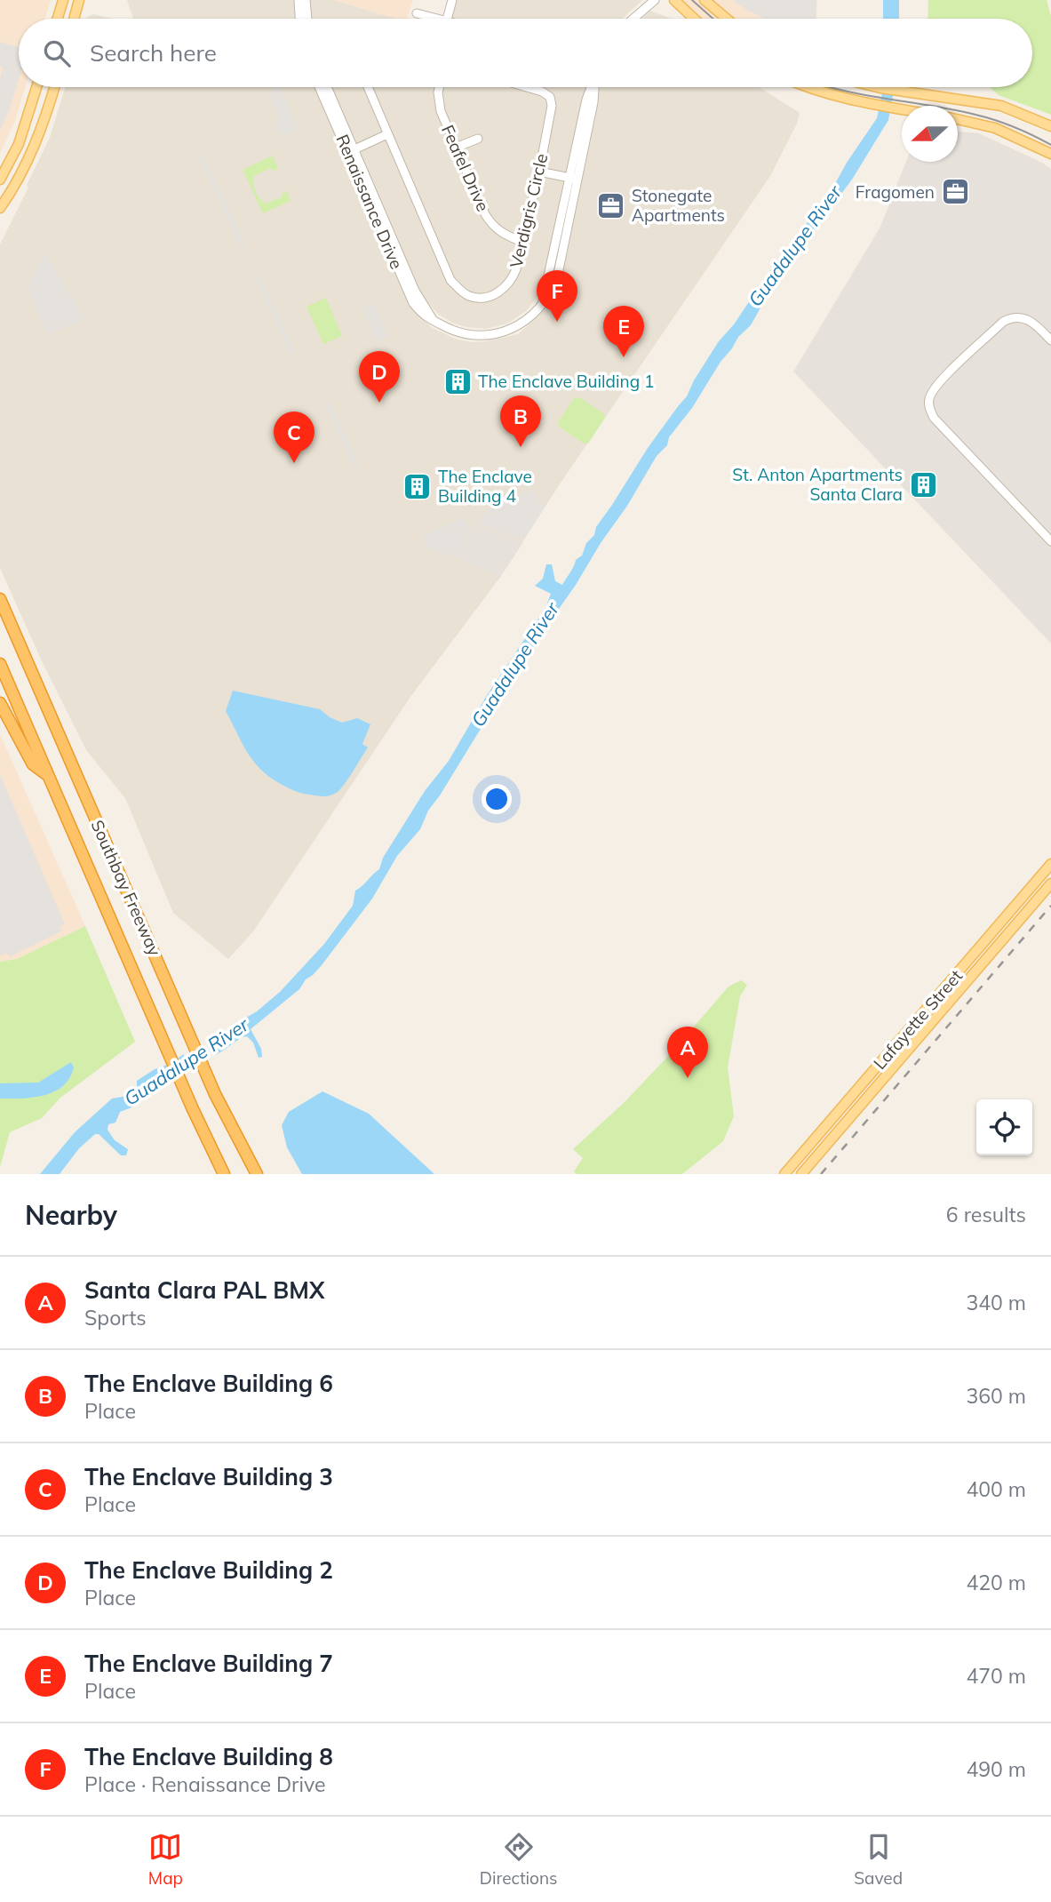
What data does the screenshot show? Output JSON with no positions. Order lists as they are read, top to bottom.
{
  "streets": {
    "highway": ["Southbay Freeway"],
    "main road": ["Lafayette Street"],
    "street": ["Feafel Drive", "Renaissance Drive", "Verdigris Circle"]
  },
  "crossings": [
    ["Feafel Drive", "Verdigris Circle"]
  ],
  "water": ["Guadalupe River"],
  "places": {
    "office": ["Fragomen", "Stonegate Apartments"],
    "building": ["The Enclave Building 1", "St. Anton Apartments Santa Clara", "The Enclave Building 4"]
  },
  "north": "left",
  "page": {
    "search": "Search here",
    "pins": [
      "F",
      "E",
      "D",
      "B",
      "C",
      "A"
    ],
    "heading": ["Nearby", "6 results"],
    "list": [
      {
        "mark": "A",
        "name": "Santa Clara PAL BMX",
        "note": "Sports",
        "value": "340 m"
      },
      {
        "mark": "B",
        "name": "The Enclave Building 6",
        "note": "Place",
        "value": "360 m"
      },
      {
        "mark": "C",
        "name": "The Enclave Building 3",
        "note": "Place",
        "value": "400 m"
      },
      {
        "mark": "D",
        "name": "The Enclave Building 2",
        "note": "Place",
        "value": "420 m"
      },
      {
        "mark": "E",
        "name": "The Enclave Building 7",
        "note": "Place",
        "value": "470 m"
      },
      {
        "mark": "F",
        "name": "The Enclave Building 8",
        "note": "Place · Renaissance Drive",
        "value": "490 m"
      }
    ],
    "nav": ["Map", "Directions", "Saved"]
  }
}
